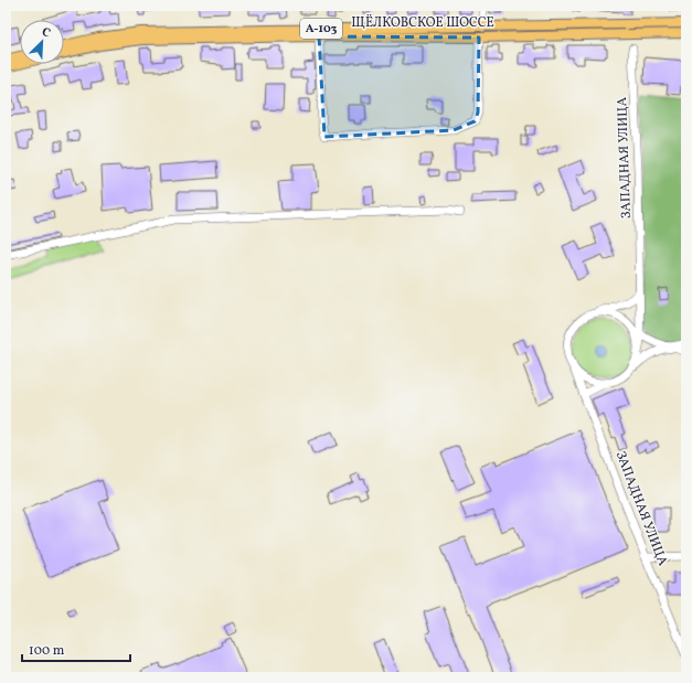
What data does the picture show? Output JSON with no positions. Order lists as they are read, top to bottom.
{
  "streets": {
    "main road": ["ЩЁЛКОВСКОЕ ШОССЕ", "А-103"],
    "street": ["ЗАПАДНАЯ УЛИЦА"]
  },
  "scale_bar": "100 m",
  "north": "top right"
}
